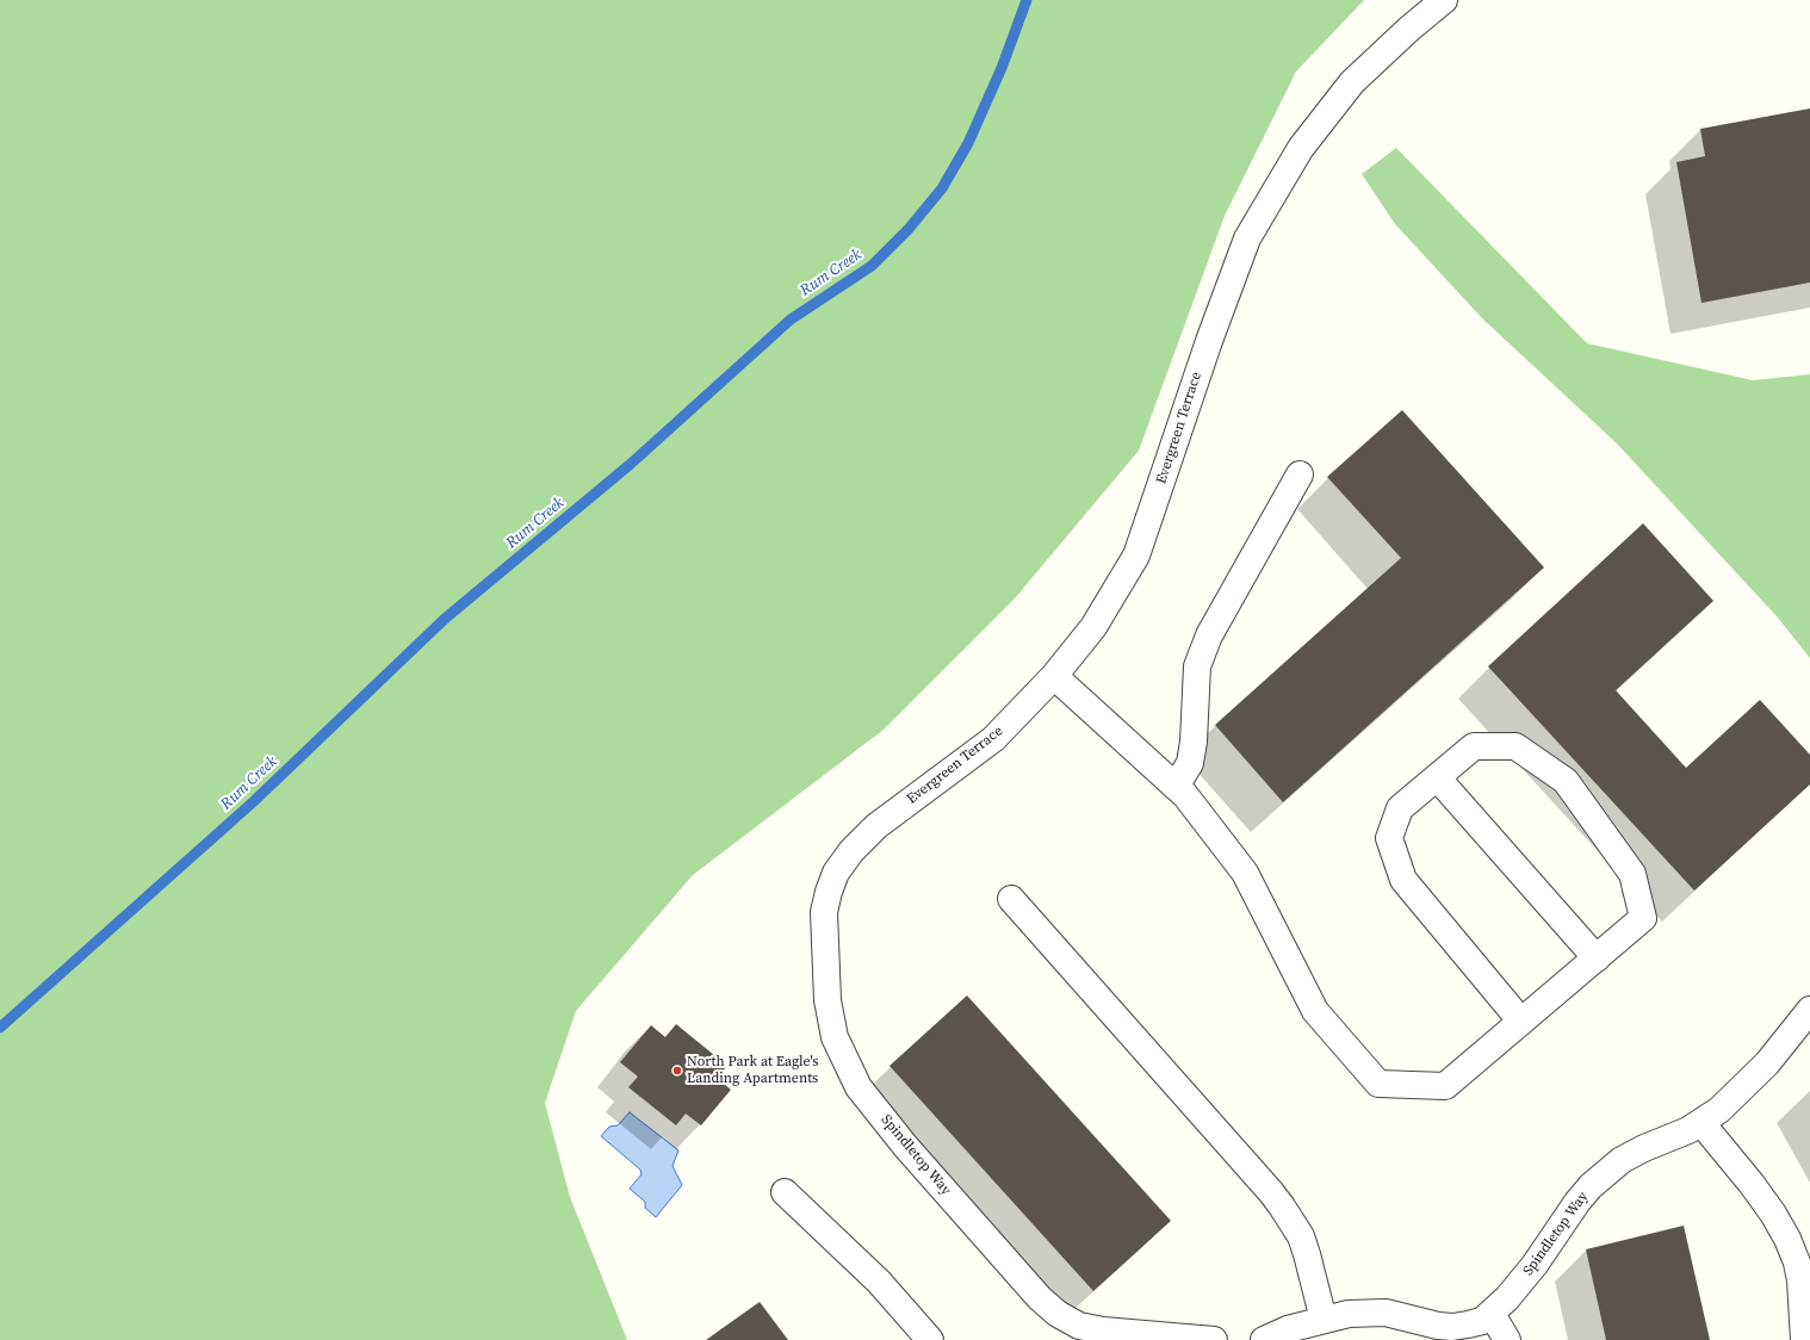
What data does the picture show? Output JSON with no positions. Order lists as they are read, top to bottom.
{
  "streets": {
    "street": ["Evergreen Terrace", "Spindletop Way"]
  },
  "crossings": [
    ["Evergreen Terrace", "Spindletop Way"]
  ],
  "water": ["Rum Creek"],
  "places": ["North Park at Eagle's Landing Apartments"]
}
